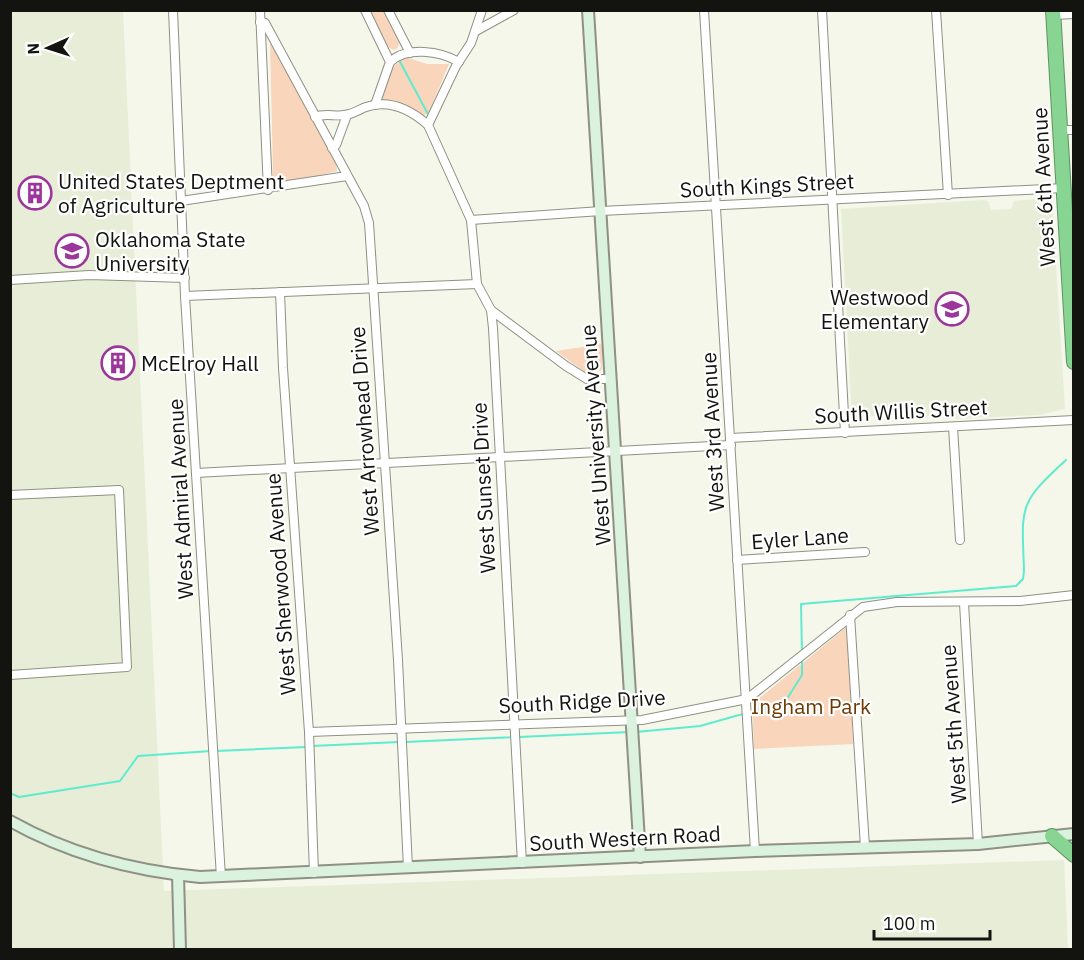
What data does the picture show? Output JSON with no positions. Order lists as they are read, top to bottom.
{
  "streets": {
    "highway": ["West 6th Avenue"],
    "main road": ["West University Avenue", "South Western Road"],
    "street": [
      "South Kings Street",
      "South Willis Street",
      "West Arrowhead Drive",
      "West 3rd Avenue",
      "West Sunset Drive",
      "West Admiral Avenue",
      "Eyler Lane",
      "West Sherwood Avenue",
      "South Ridge Drive",
      "West 5th Avenue"
    ]
  },
  "crossings": [
    ["South Kings Street", "West 6th Avenue"],
    ["South Kings Street", "West 3rd Avenue"],
    ["South Kings Street", "West University Avenue"],
    ["South Kings Street", "West Sunset Drive"],
    ["South Willis Street", "West Arrowhead Drive"],
    ["South Willis Street", "West 3rd Avenue"],
    ["South Willis Street", "West University Avenue"],
    ["South Willis Street", "West Sunset Drive"],
    ["South Willis Street", "West Admiral Avenue"],
    ["South Willis Street", "West Sherwood Avenue"],
    ["West Arrowhead Drive", "South Ridge Drive"],
    ["West Arrowhead Drive", "South Western Road"],
    ["West 3rd Avenue", "Eyler Lane"],
    ["West 3rd Avenue", "South Ridge Drive"],
    ["West 3rd Avenue", "South Western Road"],
    ["West University Avenue", "South Ridge Drive"],
    ["West University Avenue", "South Western Road"],
    ["West Sunset Drive", "South Ridge Drive"],
    ["West Sunset Drive", "South Western Road"],
    ["West Admiral Avenue", "South Western Road"],
    ["West Sherwood Avenue", "South Ridge Drive"],
    ["West Sherwood Avenue", "South Western Road"],
    ["South Ridge Drive", "West 5th Avenue"],
    ["West 5th Avenue", "South Western Road"]
  ],
  "parks": ["Ingham Park"],
  "places": {
    "building": ["United States Deptment of Agriculture", "McElroy Hall"],
    "school or university": ["Oklahoma State University", "Westwood Elementary"]
  },
  "scale_bar": "100 m",
  "north": "left"
}
